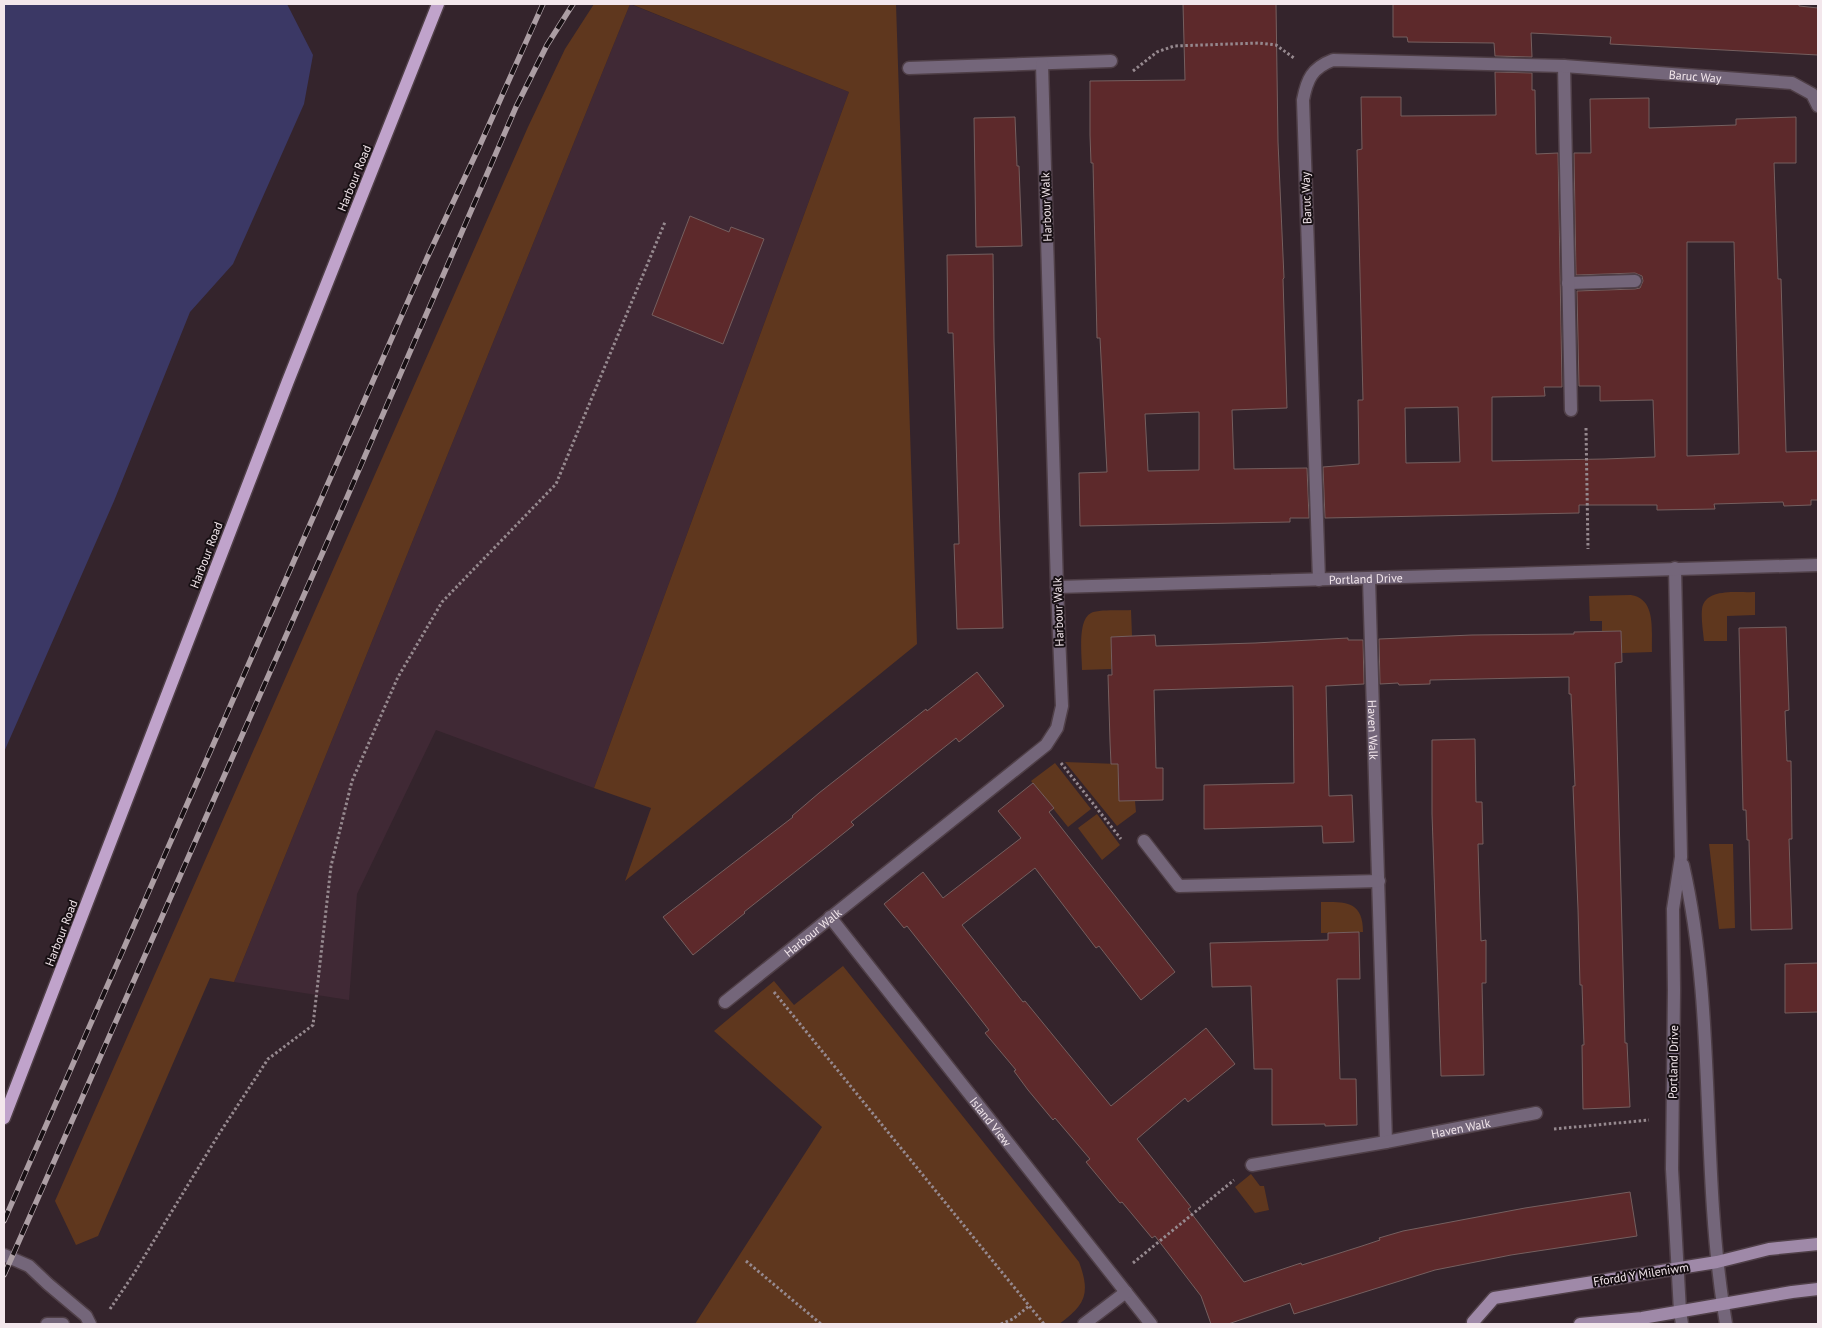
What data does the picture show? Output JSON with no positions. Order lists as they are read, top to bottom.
{
  "streets": {
    "main road": ["Harbour Road"],
    "street": [
      "Baruc Way",
      "Harbour Walk",
      "Portland Drive",
      "Haven Walk",
      "Island View",
      "Ffordd Y Mileniwm"
    ]
  },
  "crossings": [
    ["Baruc Way", "Portland Drive"],
    ["Harbour Walk", "Portland Drive"],
    ["Harbour Walk", "Island View"],
    ["Portland Drive", "Haven Walk"],
    ["Portland Drive", "Ffordd Y Mileniwm"]
  ]
}
